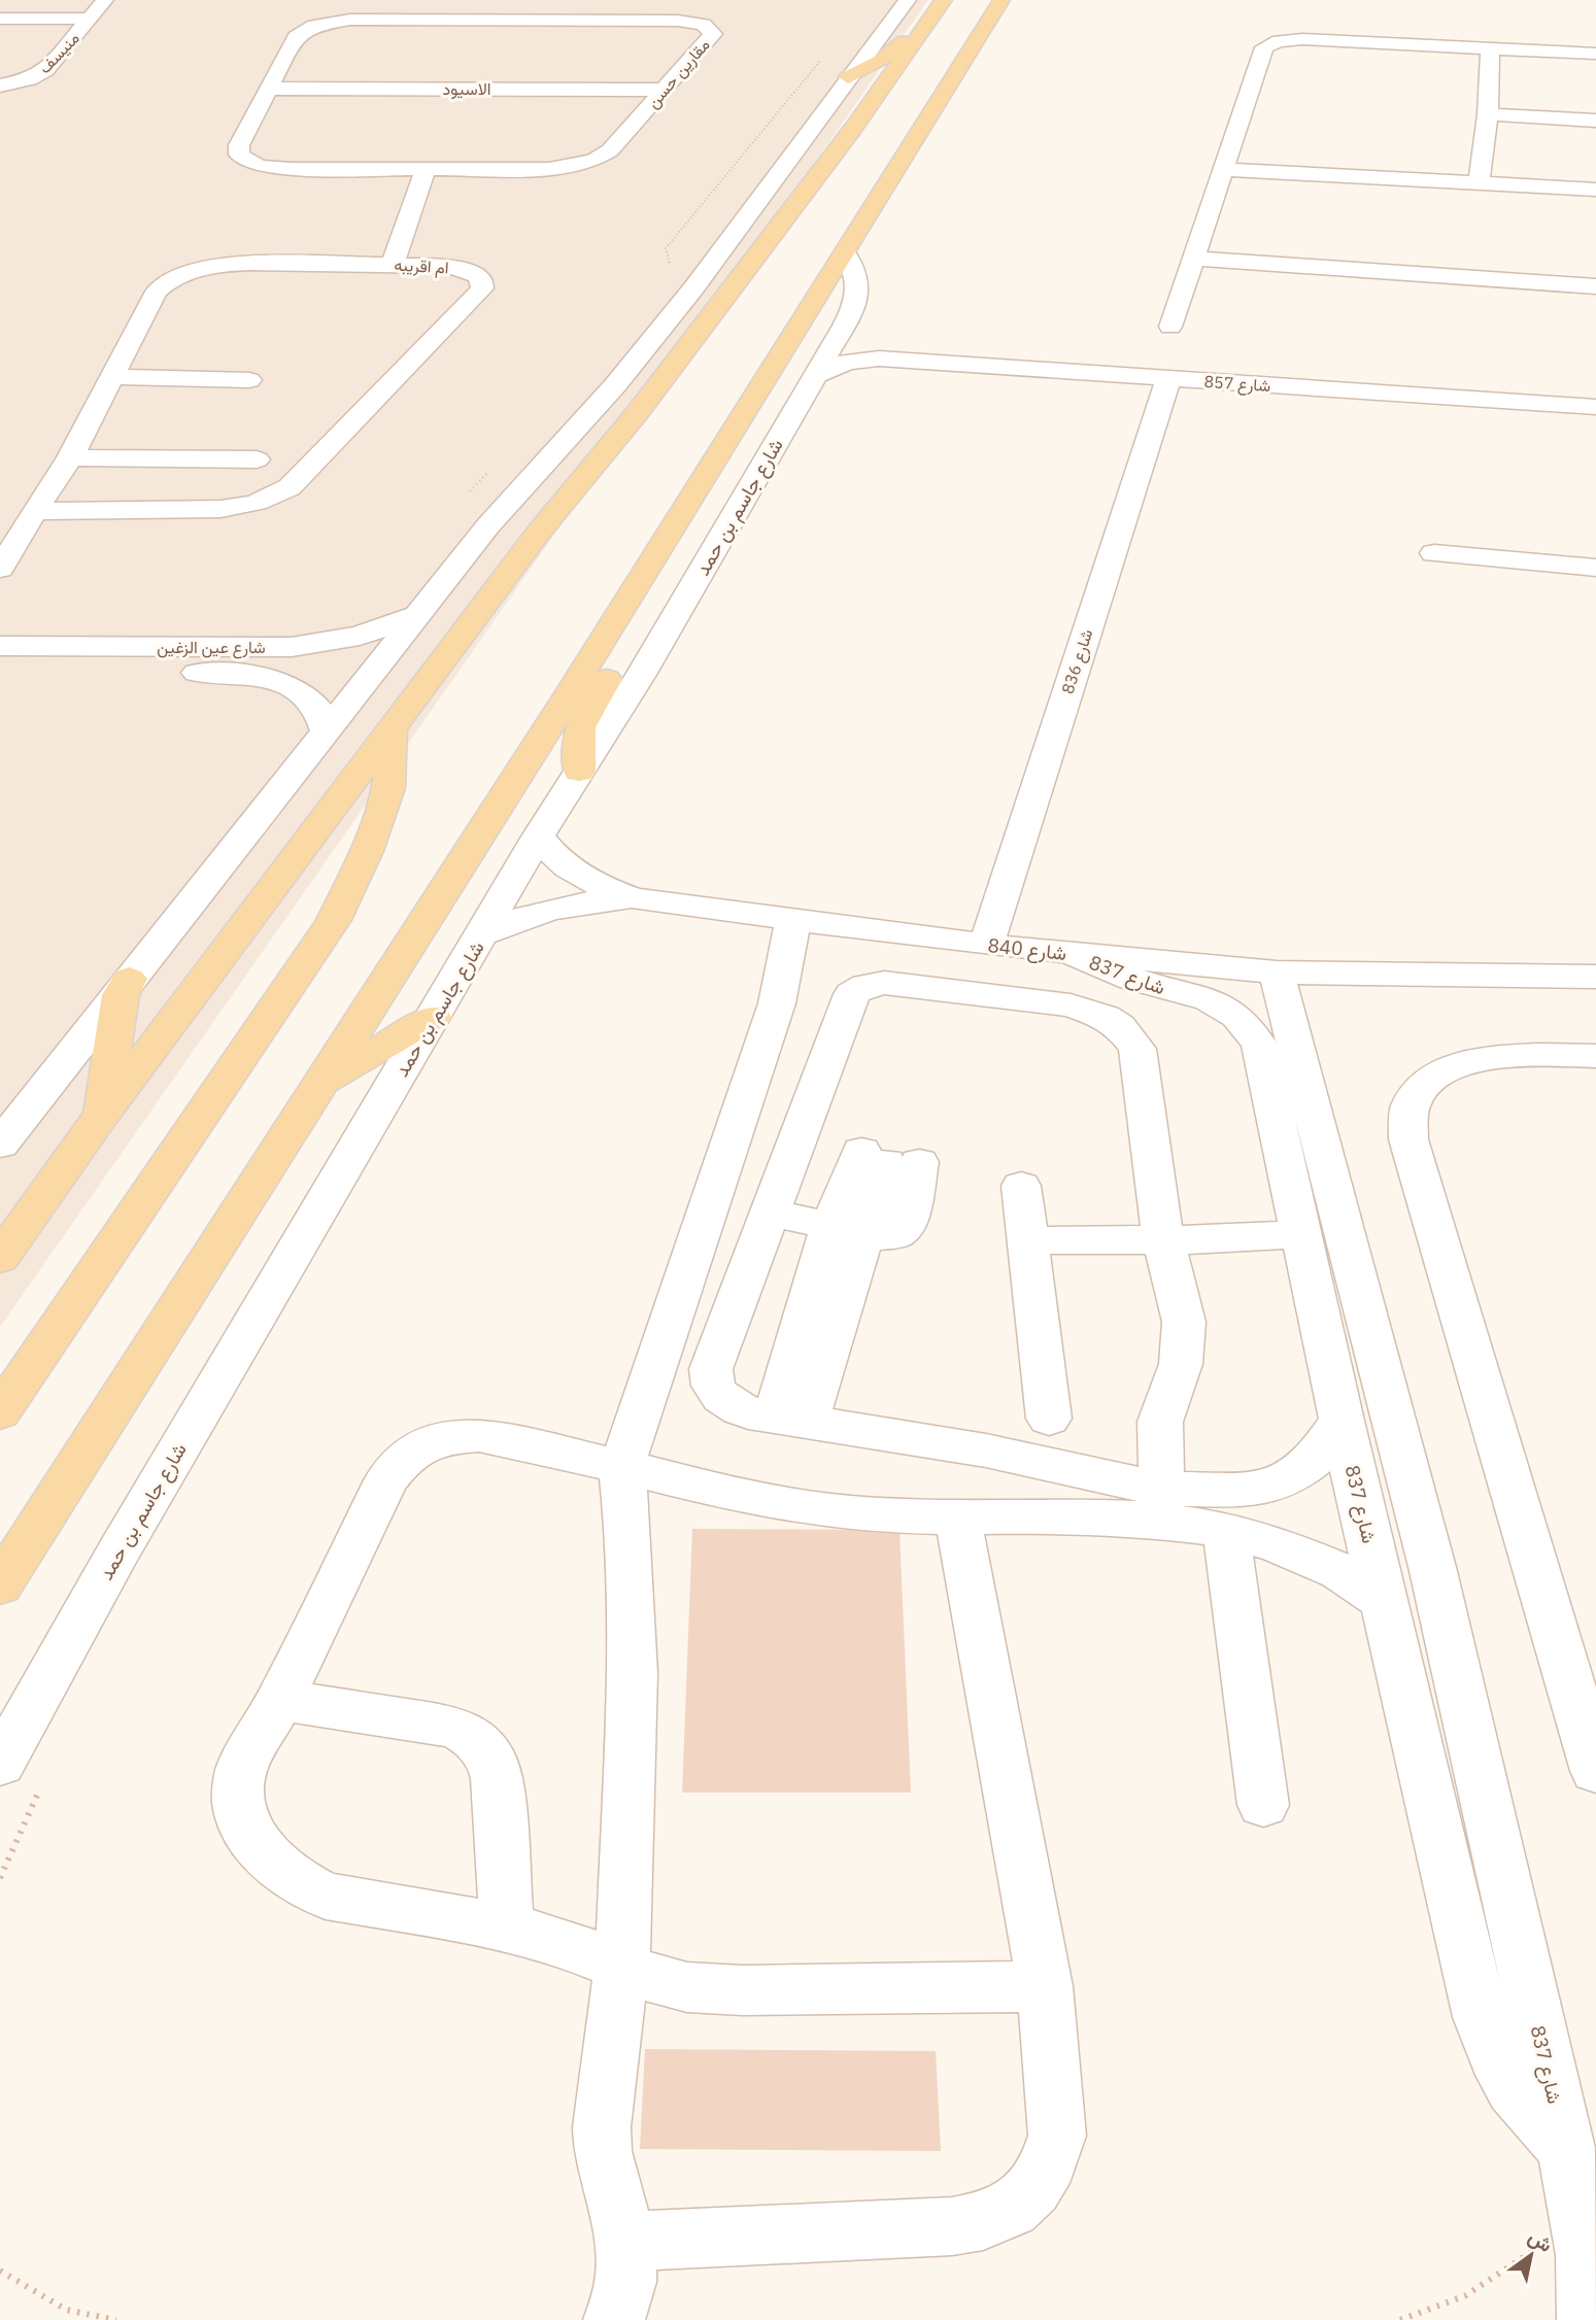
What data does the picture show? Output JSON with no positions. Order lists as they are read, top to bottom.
{
  "streets": {
    "street": [
      "منيسف",
      "مقارين حسن",
      "الاسيود",
      "ام اقريبه",
      "شارع 857",
      "شارع جاسم بن حمد",
      "شارع عين الزغين",
      "شارع 836",
      "شارع 840",
      "شارع 837"
    ]
  },
  "crossings": [
    ["مقارين حسن", "الاسيود"],
    ["شارع 857", "شارع جاسم بن حمد"],
    ["شارع 857", "شارع 836"],
    ["شارع جاسم بن حمد", "شارع 840"],
    ["شارع 836", "شارع 840"],
    ["شارع 840", "شارع 837"]
  ],
  "north": "top right"
}
